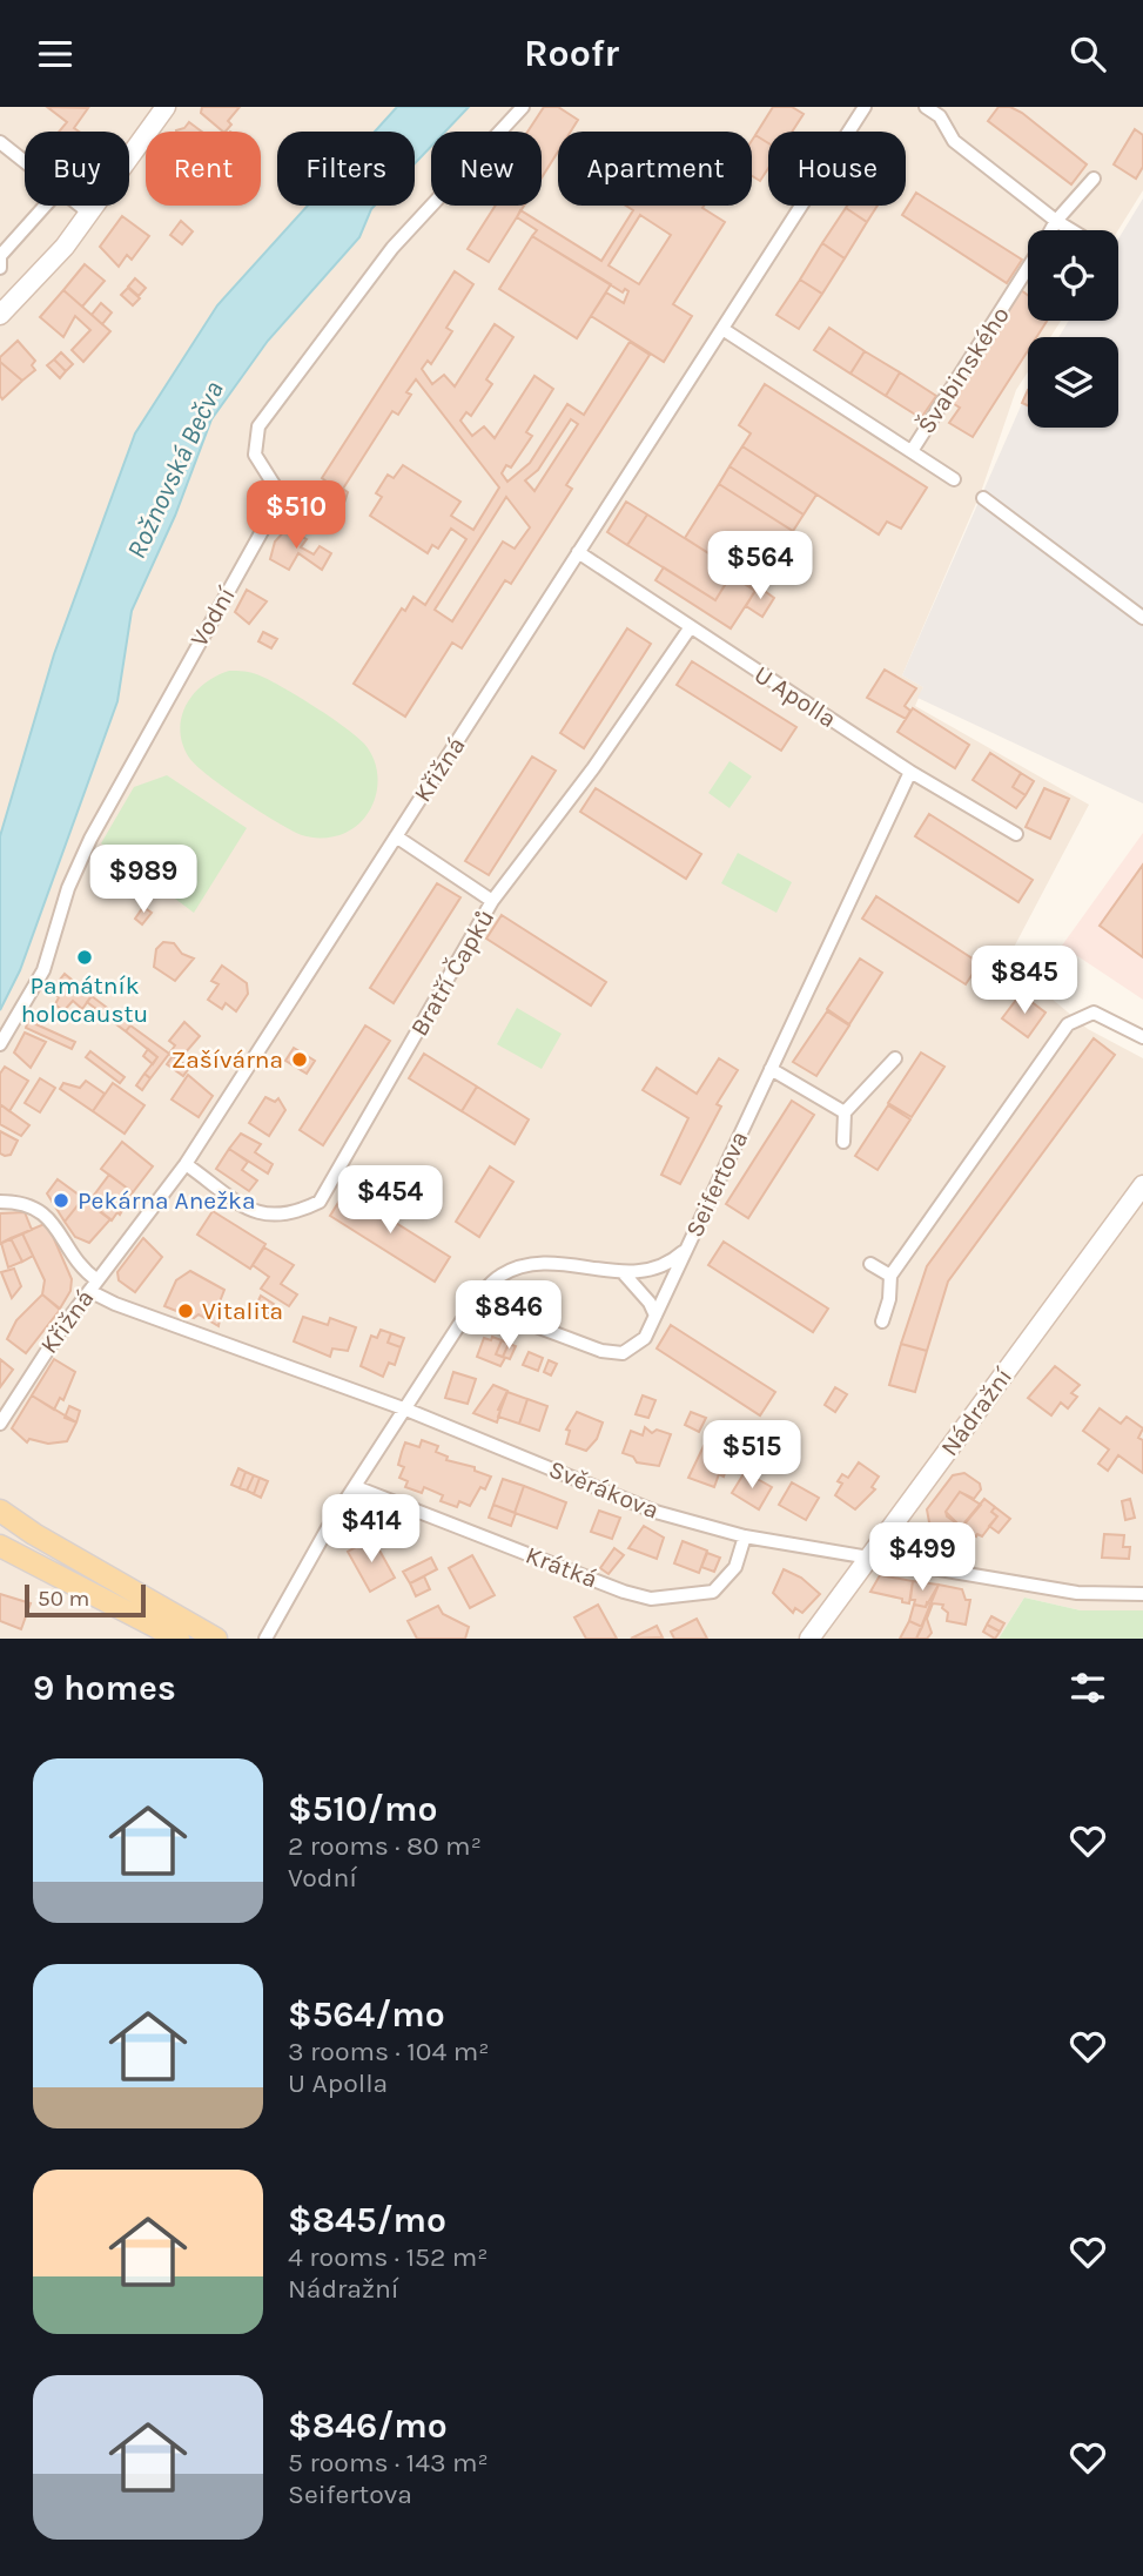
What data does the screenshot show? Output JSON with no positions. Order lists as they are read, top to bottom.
{
  "streets": {
    "main road": ["Nádražní"],
    "street": [
      "Švabinského",
      "Vodní",
      "U Apolla",
      "Křižná",
      "Bratří Čapků",
      "Seifertova",
      "Svěrákova",
      "Krátká"
    ]
  },
  "crossings": [
    ["Švabinského", "Křižná"],
    ["U Apolla", "Křižná"],
    ["U Apolla", "Bratří Čapků"],
    ["U Apolla", "Seifertova"],
    ["Křižná", "Bratří Čapků"],
    ["Křižná", "Svěrákova"],
    ["Seifertova", "Svěrákova"],
    ["Seifertova", "Krátká"],
    ["Nádražní", "Svěrákova"],
    ["Svěrákova", "Krátká"]
  ],
  "water": ["Rožnovská Bečva"],
  "places": [
    "Památník holocaustu",
    "Zašívárna",
    "Pekárna Anežka",
    "Vitalita"
  ],
  "scale_bar": "50 m",
  "page": {
    "header": "Roofr",
    "chip": [
      "Buy",
      "Rent",
      "Filters",
      "New",
      "Apartment",
      "House"
    ],
    "price": [
      "$510",
      "$564",
      "$989",
      "$845",
      "$454",
      "$846",
      "$515",
      "$414",
      "$499"
    ],
    "scale": "50 m",
    "heading": "9 homes",
    "list": [
      {
        "name": "$510/mo",
        "note": "2 rooms · 80 m² · Vodní"
      },
      {
        "name": "$564/mo",
        "note": "3 rooms · 104 m² · U Apolla"
      },
      {
        "name": "$845/mo",
        "note": "4 rooms · 152 m² · Nádražní"
      },
      {
        "name": "$846/mo",
        "note": "5 rooms · 143 m² · Seifertova"
      }
    ]
  }
}
